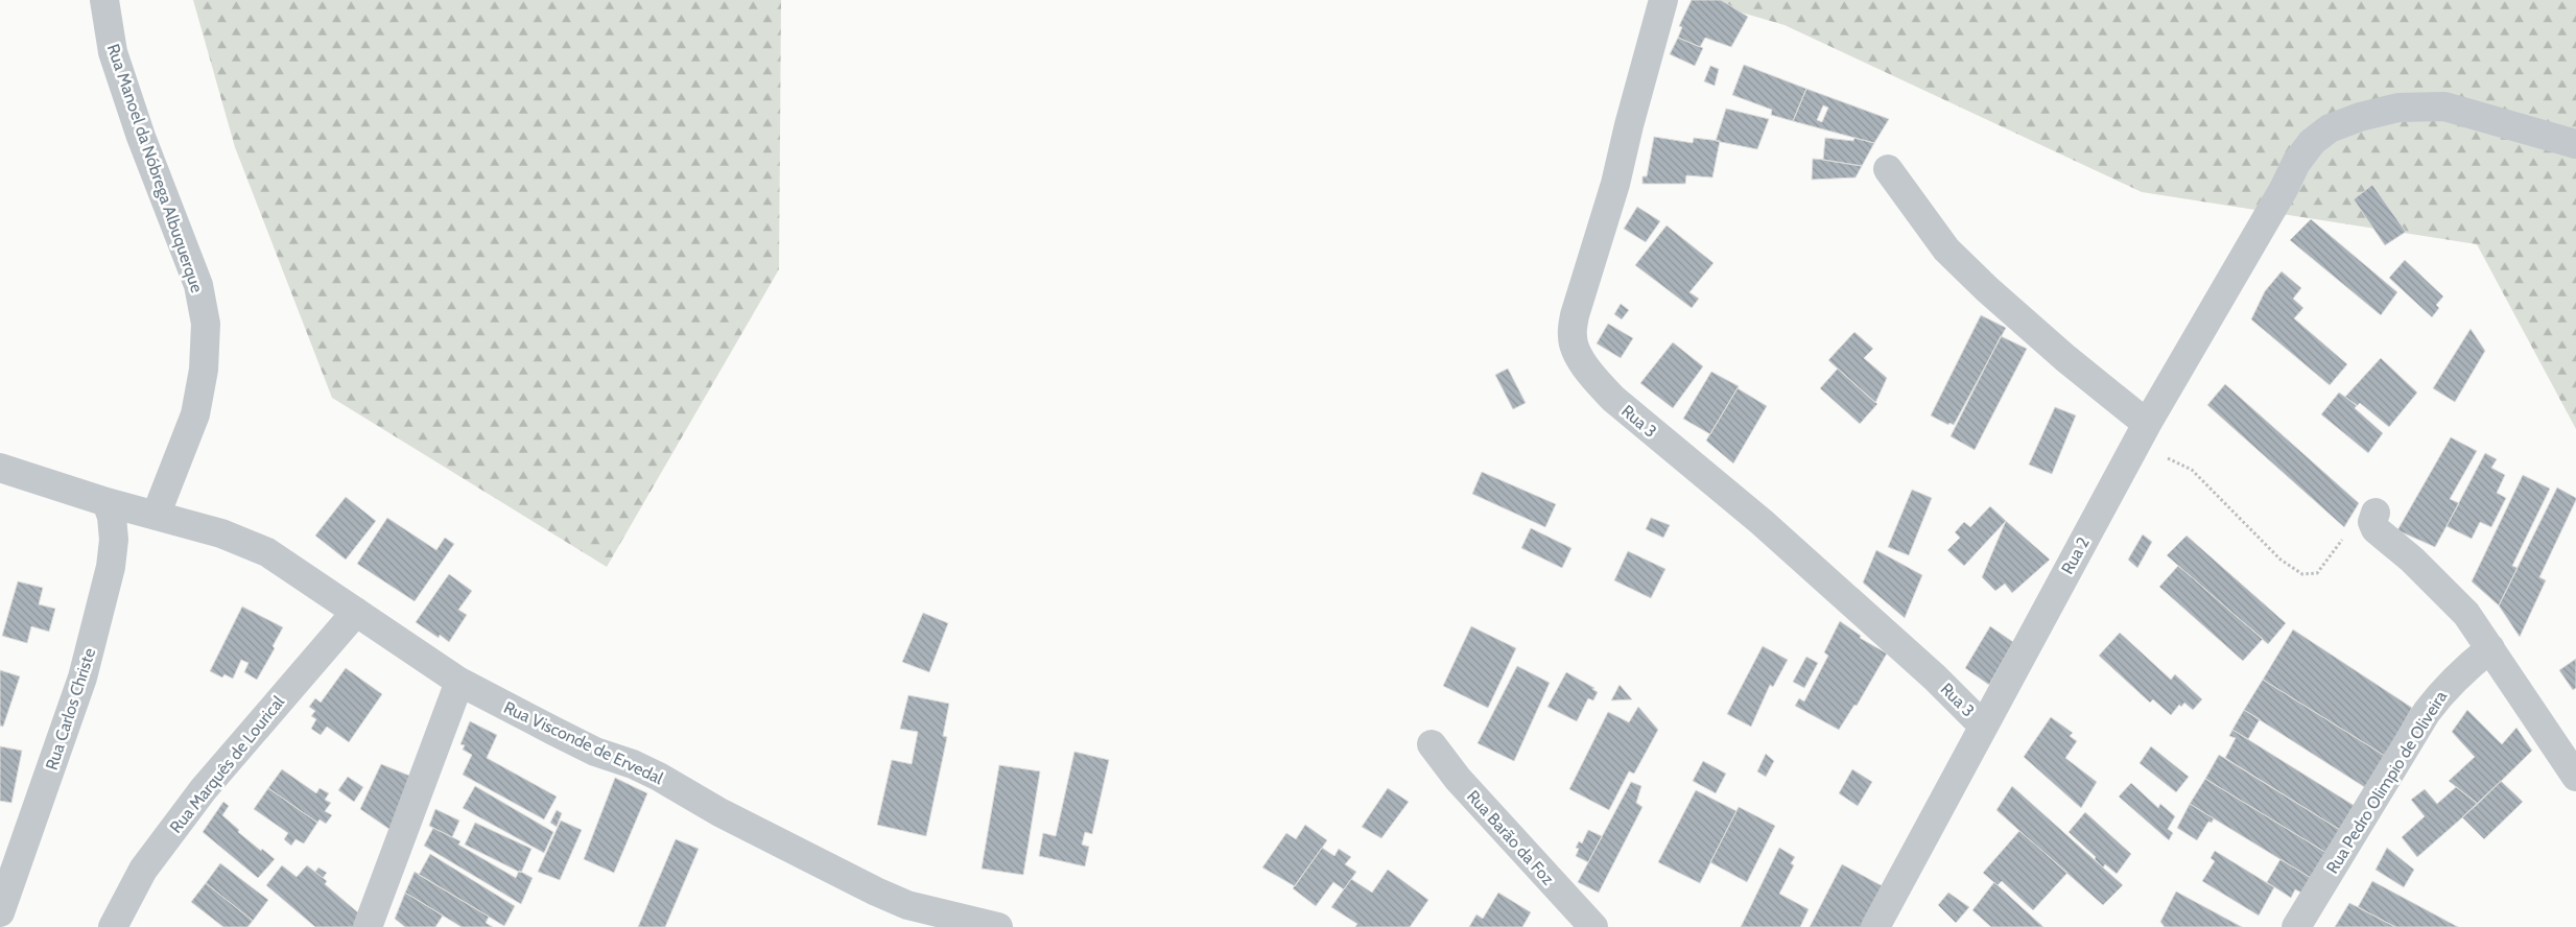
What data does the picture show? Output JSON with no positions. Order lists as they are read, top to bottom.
{
  "streets": {
    "street": [
      "Rua Manoel da Nóbrega Albuquerque",
      "Rua 3",
      "Rua 2",
      "Rua Carlos Christe",
      "Rua Visconde de Ervedal",
      "Rua Marquês de Lourical",
      "Rua Pedro Olimpio de Oliveira",
      "Rua Barão da Foz"
    ]
  },
  "crossings": [
    ["Rua Manoel da Nóbrega Albuquerque", "Rua Visconde de Ervedal"],
    ["Rua 3", "Rua 2"],
    ["Rua Carlos Christe", "Rua Visconde de Ervedal"],
    ["Rua Visconde de Ervedal", "Rua Marquês de Lourical"]
  ]
}
